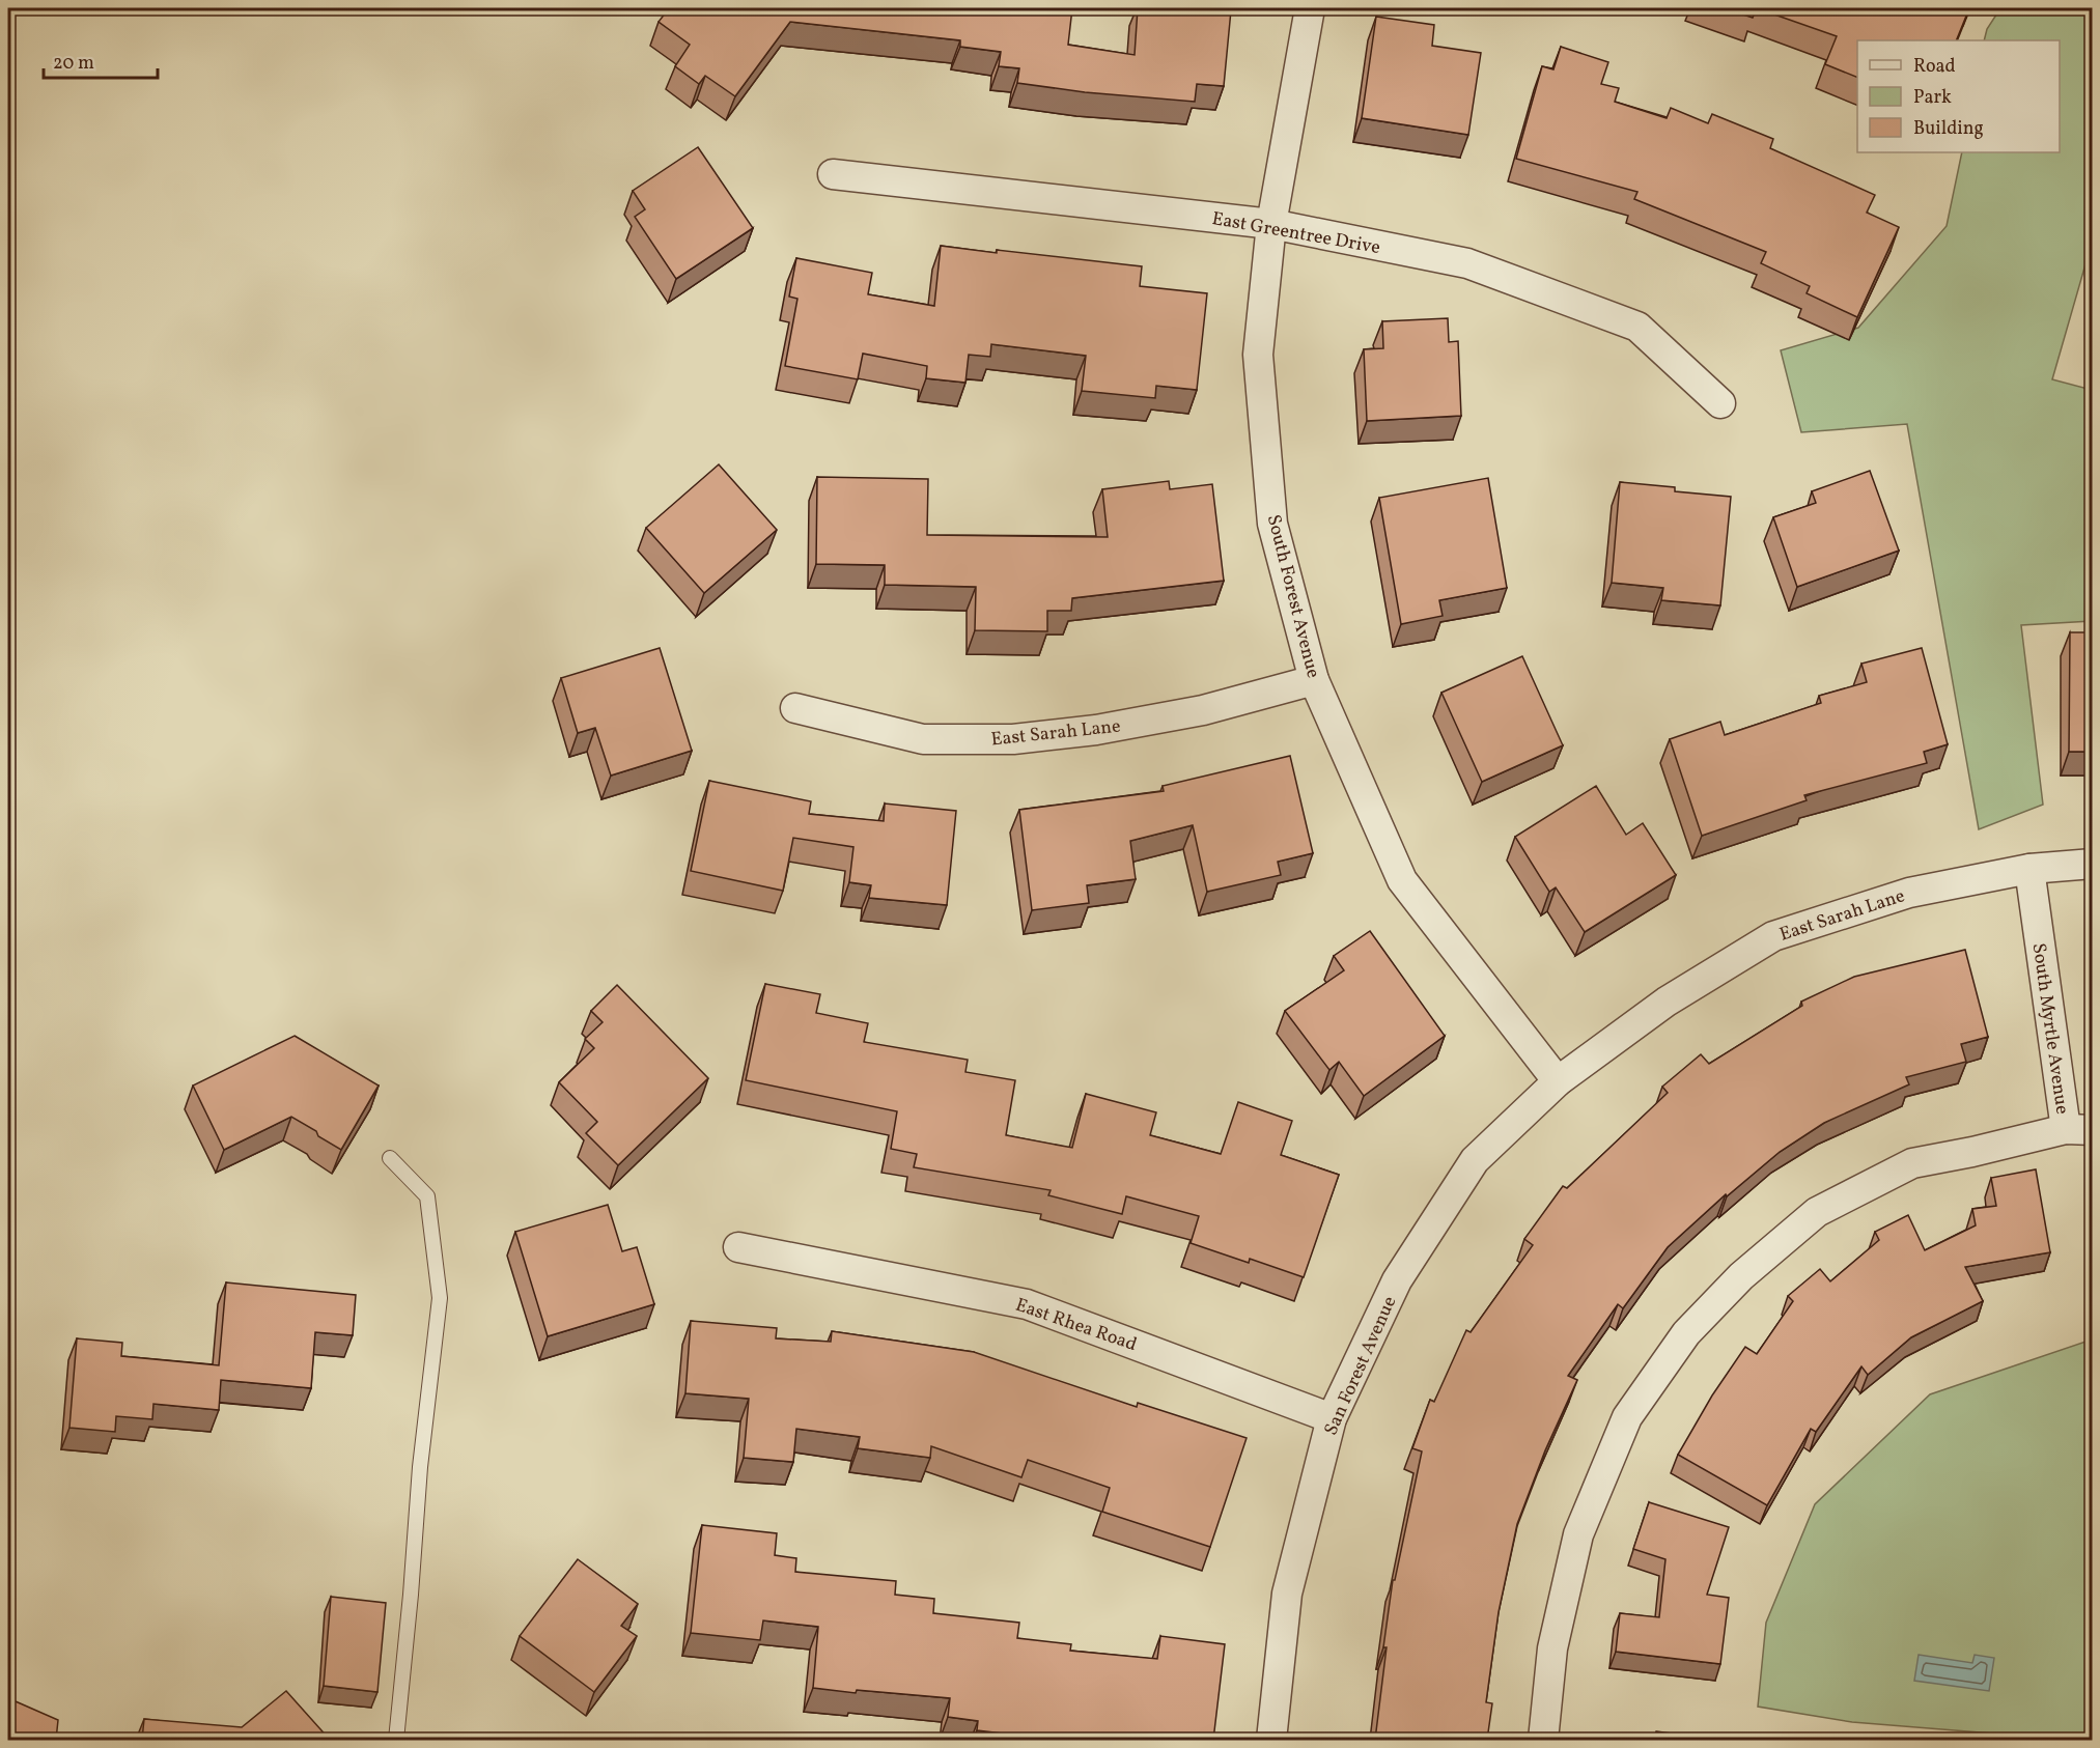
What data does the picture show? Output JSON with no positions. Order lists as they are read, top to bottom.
{
  "streets": {
    "street": [
      "East Greentree Drive",
      "South Forest Avenue",
      "East Sarah Lane",
      "South Myrtle Avenue",
      "East Rhea Road",
      "San Forest Avenue"
    ]
  },
  "crossings": [
    ["East Greentree Drive", "South Forest Avenue"],
    ["South Forest Avenue", "East Sarah Lane"],
    ["South Forest Avenue", "San Forest Avenue"],
    ["East Sarah Lane", "South Myrtle Avenue"],
    ["East Sarah Lane", "San Forest Avenue"],
    ["East Rhea Road", "San Forest Avenue"]
  ],
  "legend": ["Road", "Park", "Building"],
  "scale_bar": "20 m"
}
